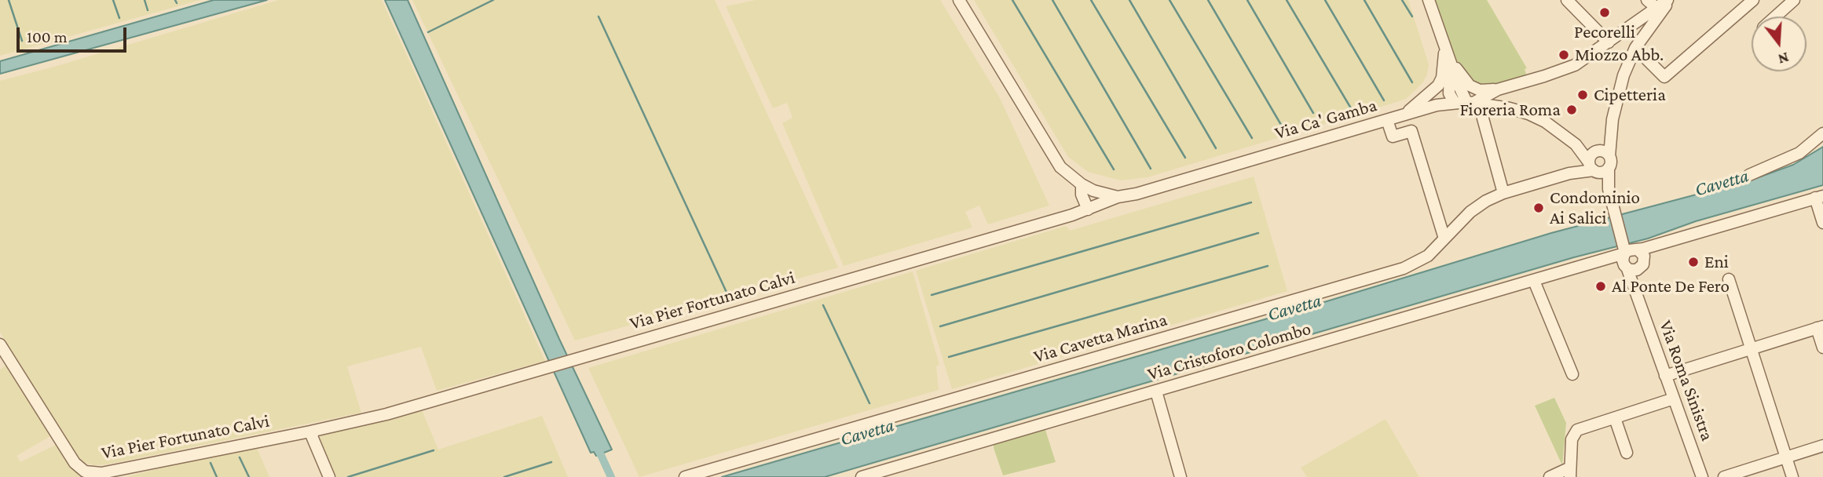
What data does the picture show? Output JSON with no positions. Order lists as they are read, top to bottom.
{
  "streets": {
    "street": [
      "Via Ca' Gamba",
      "Via Pier Fortunato Calvi",
      "Via Cavetta Marina",
      "Via Cristoforo Colombo",
      "Via Roma Sinistra"
    ]
  },
  "crossings": [
    ["Via Ca' Gamba", "Via Pier Fortunato Calvi"],
    ["Via Ca' Gamba", "Via Cavetta Marina"],
    ["Via Cristoforo Colombo", "Via Roma Sinistra"]
  ],
  "water": ["Cavetta"],
  "places": [
    "Pecorelli",
    "Miozzo Abb.",
    "Cipetteria",
    "Fioreria Roma",
    "Condominio Ai Salici",
    "Eni",
    "Al Ponte De Fero"
  ],
  "scale_bar": "100 m",
  "north": "bottom"
}
